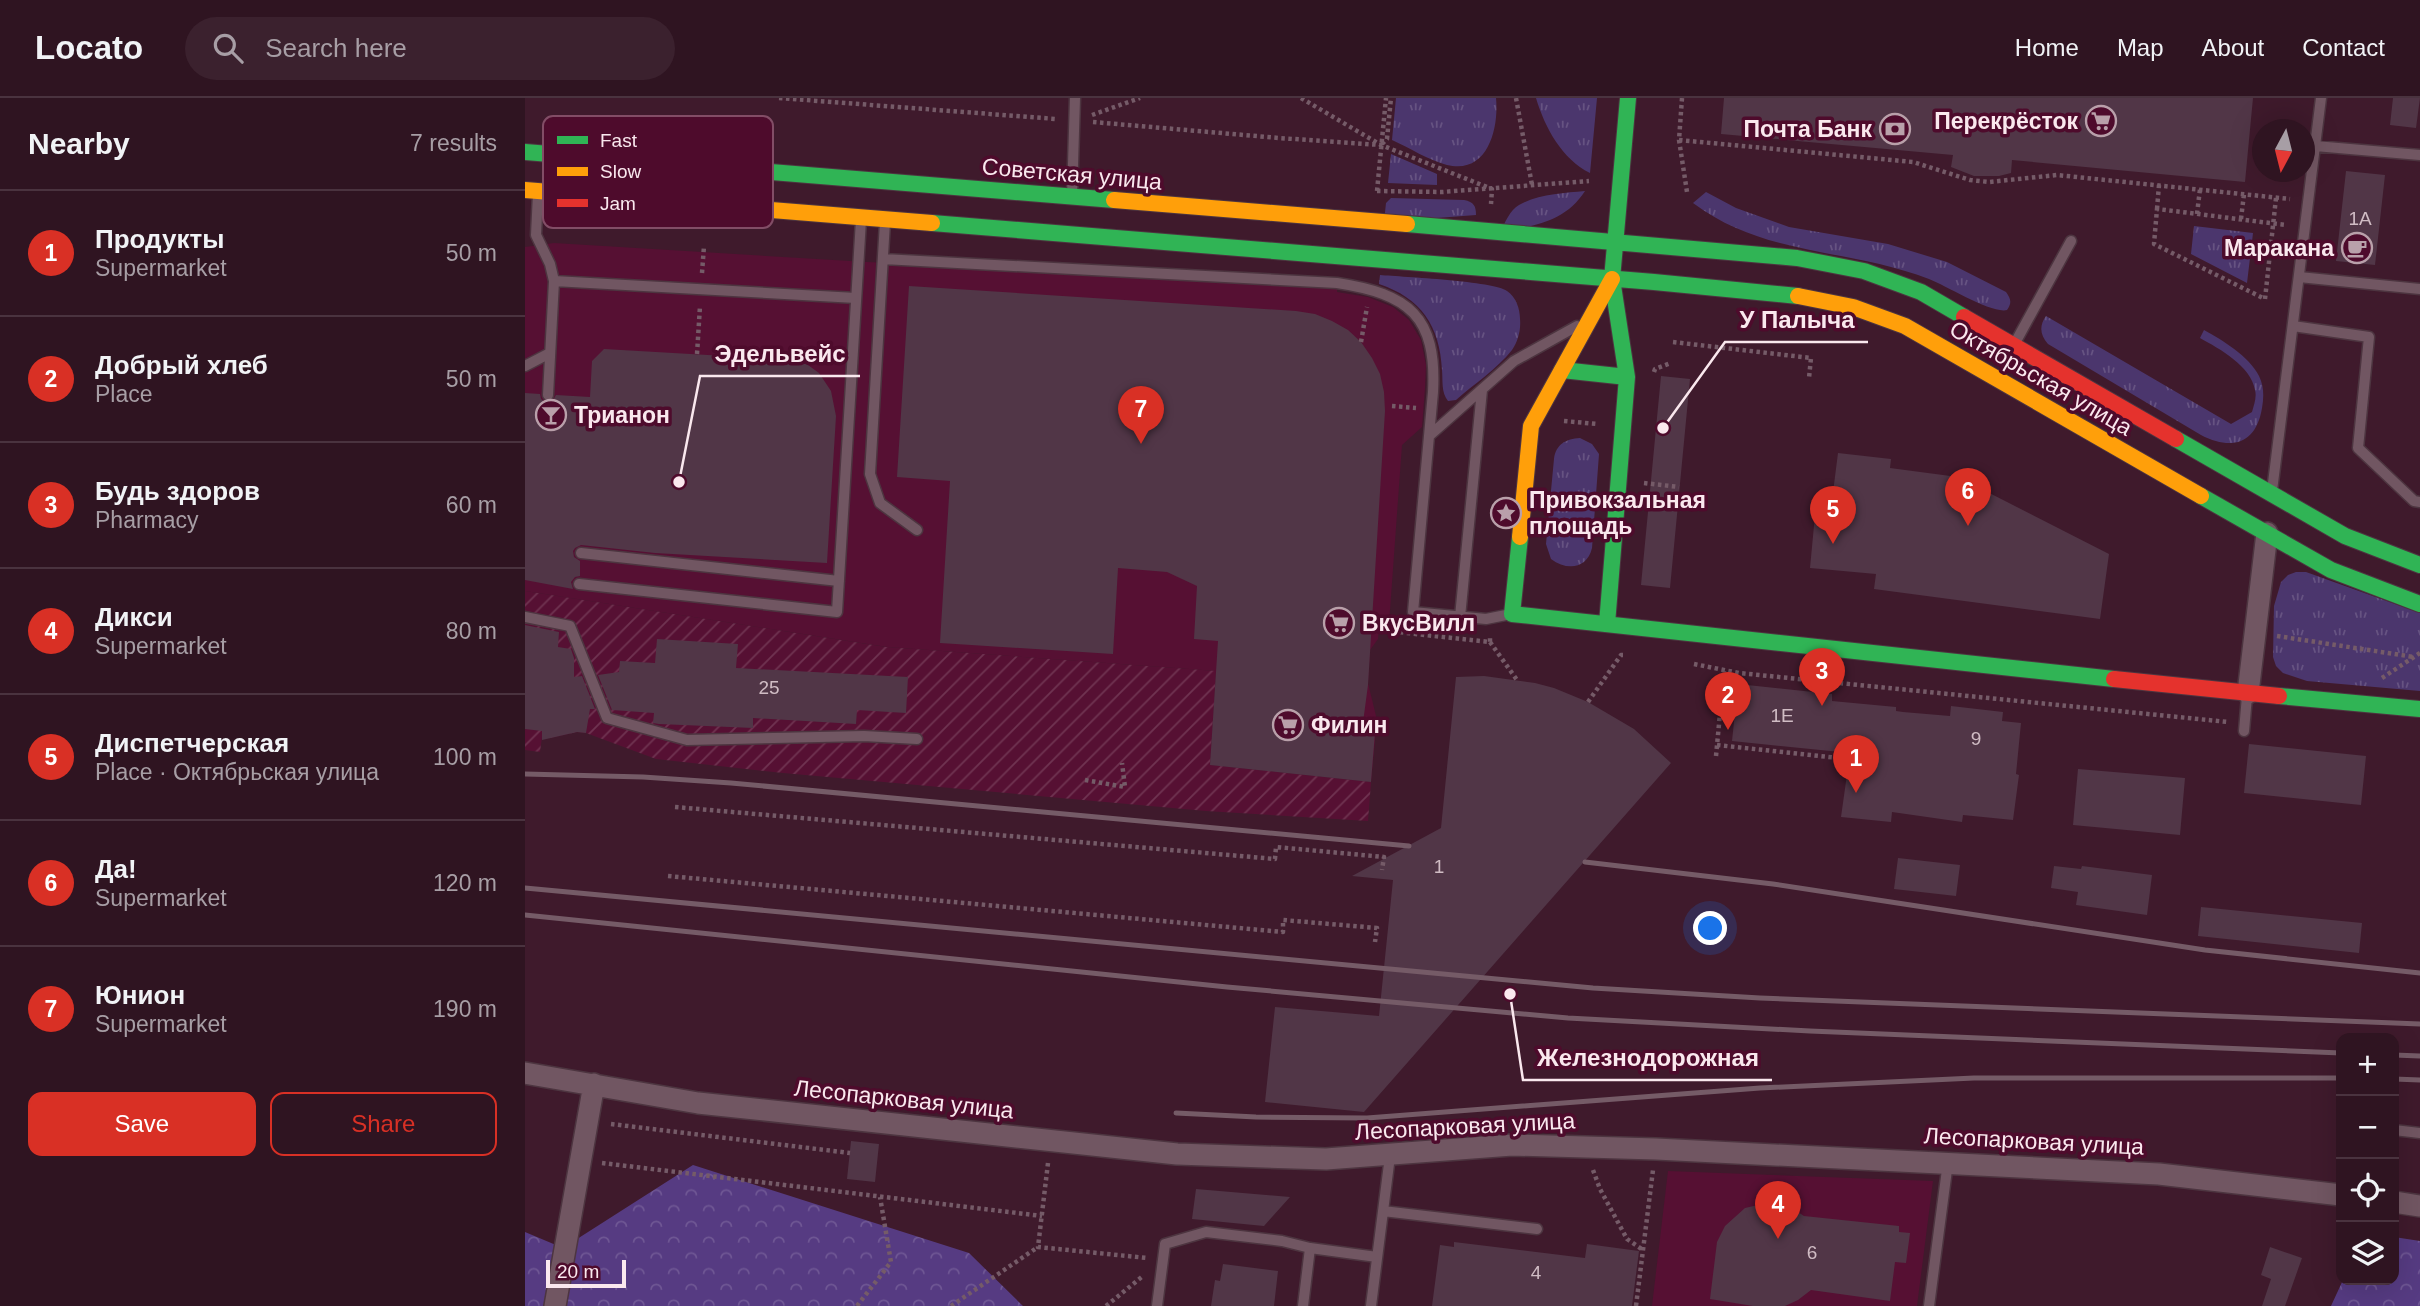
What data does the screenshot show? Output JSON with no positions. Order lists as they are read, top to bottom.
{
  "streets": {
    "main road": ["Советская улица", "Октябрьская улица"],
    "street": ["Лесопарковая улица"]
  },
  "crossings": [
    ["Советская улица", "Октябрьская улица"]
  ],
  "places": {
    "supermarket": ["Перекрёсток", "ВкусВилл", "Филин"],
    "bank": ["Почта Банк"],
    "cafe": ["Маракана"],
    "bar": ["Трианон"],
    "other": ["У Палыча", "Эдельвейс", "Железнодорожная"],
    "place": ["Привокзальная площадь"]
  },
  "house_numbers": [
    "1А",
    "25",
    "1Е",
    "9",
    "1",
    "6",
    "4"
  ],
  "legend": ["Fast", "Slow", "Jam"],
  "scale_bar": "20 m",
  "north": "bottom",
  "page": {
    "header": "Locato",
    "search": "Search here",
    "nav": [
      "Home",
      "Map",
      "About",
      "Contact"
    ],
    "heading": ["Nearby", "7 results"],
    "list": [
      {
        "mark": "1",
        "name": "Продукты",
        "note": "Supermarket",
        "value": "50 m"
      },
      {
        "mark": "2",
        "name": "Добрый хлеб",
        "note": "Place",
        "value": "50 m"
      },
      {
        "mark": "3",
        "name": "Будь здоров",
        "note": "Pharmacy",
        "value": "60 m"
      },
      {
        "mark": "4",
        "name": "Дикси",
        "note": "Supermarket",
        "value": "80 m"
      },
      {
        "mark": "5",
        "name": "Диспетчерская",
        "note": "Place · Октябрьская улица",
        "value": "100 m"
      },
      {
        "mark": "6",
        "name": "Да!",
        "note": "Supermarket",
        "value": "120 m"
      },
      {
        "mark": "7",
        "name": "Юнион",
        "note": "Supermarket",
        "value": "190 m"
      }
    ],
    "pins": [
      "7",
      "6",
      "5",
      "3",
      "2",
      "1",
      "4"
    ],
    "map_buttons": ["+", "−"],
    "buttons": ["Save", "Share"],
    "scale": "20 m"
  }
}
